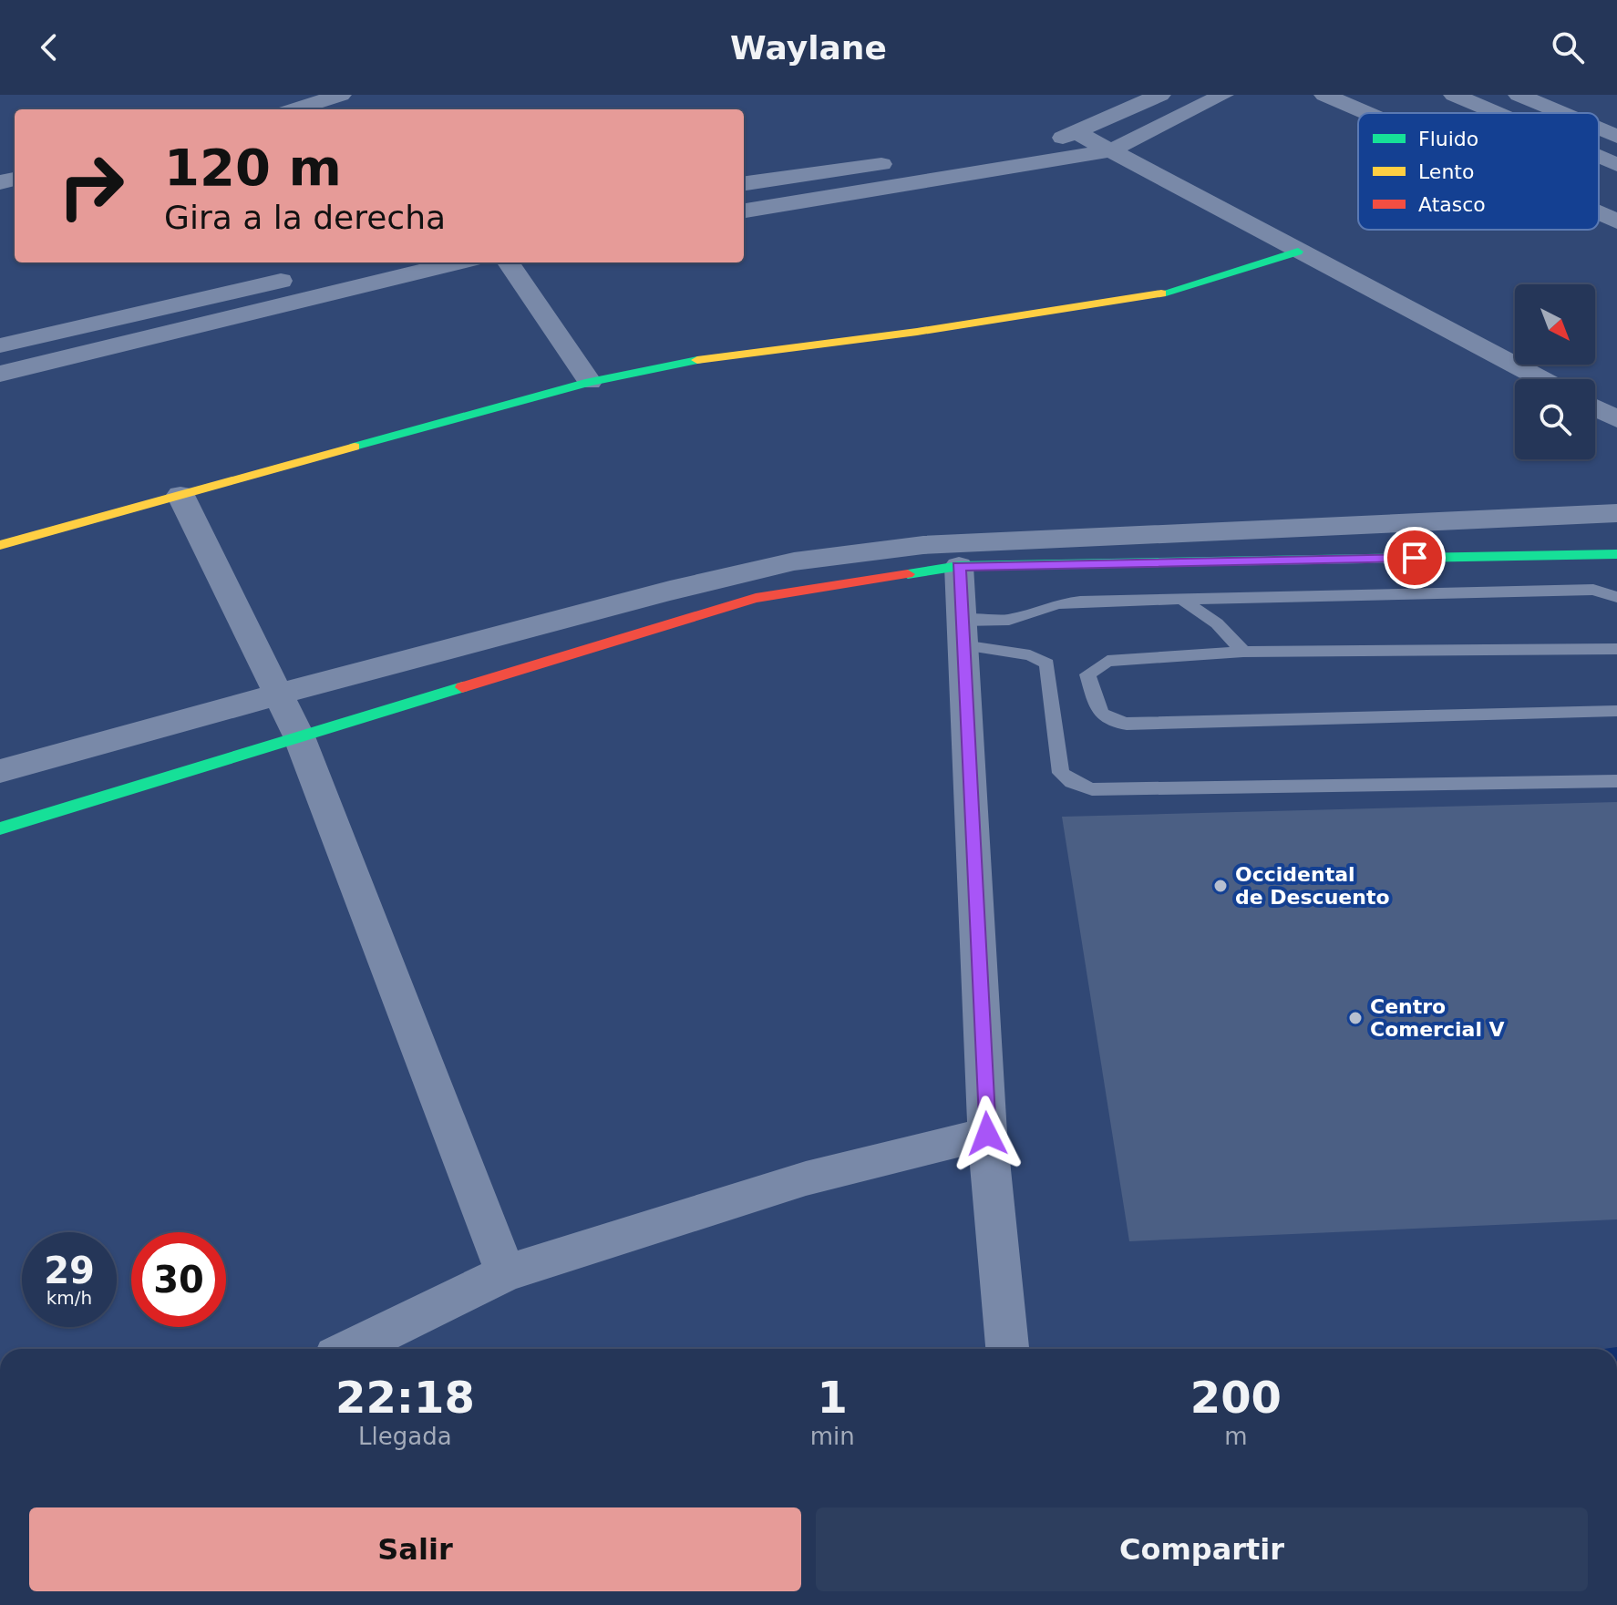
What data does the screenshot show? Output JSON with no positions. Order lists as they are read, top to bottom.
{
  "places": ["Occidental de Descuento", "Centro Comercial V"],
  "legend": ["Fluido", "Lento", "Atasco"],
  "north": "bottom right",
  "page": {
    "header": "Waylane",
    "turn": ["120 m", "Gira a la derecha"],
    "speed": "29 km/h",
    "limit": "30",
    "eta": [
      "22:18",
      "Llegada",
      "1",
      "min",
      "200",
      "m"
    ],
    "buttons": ["Salir", "Compartir"]
  }
}
